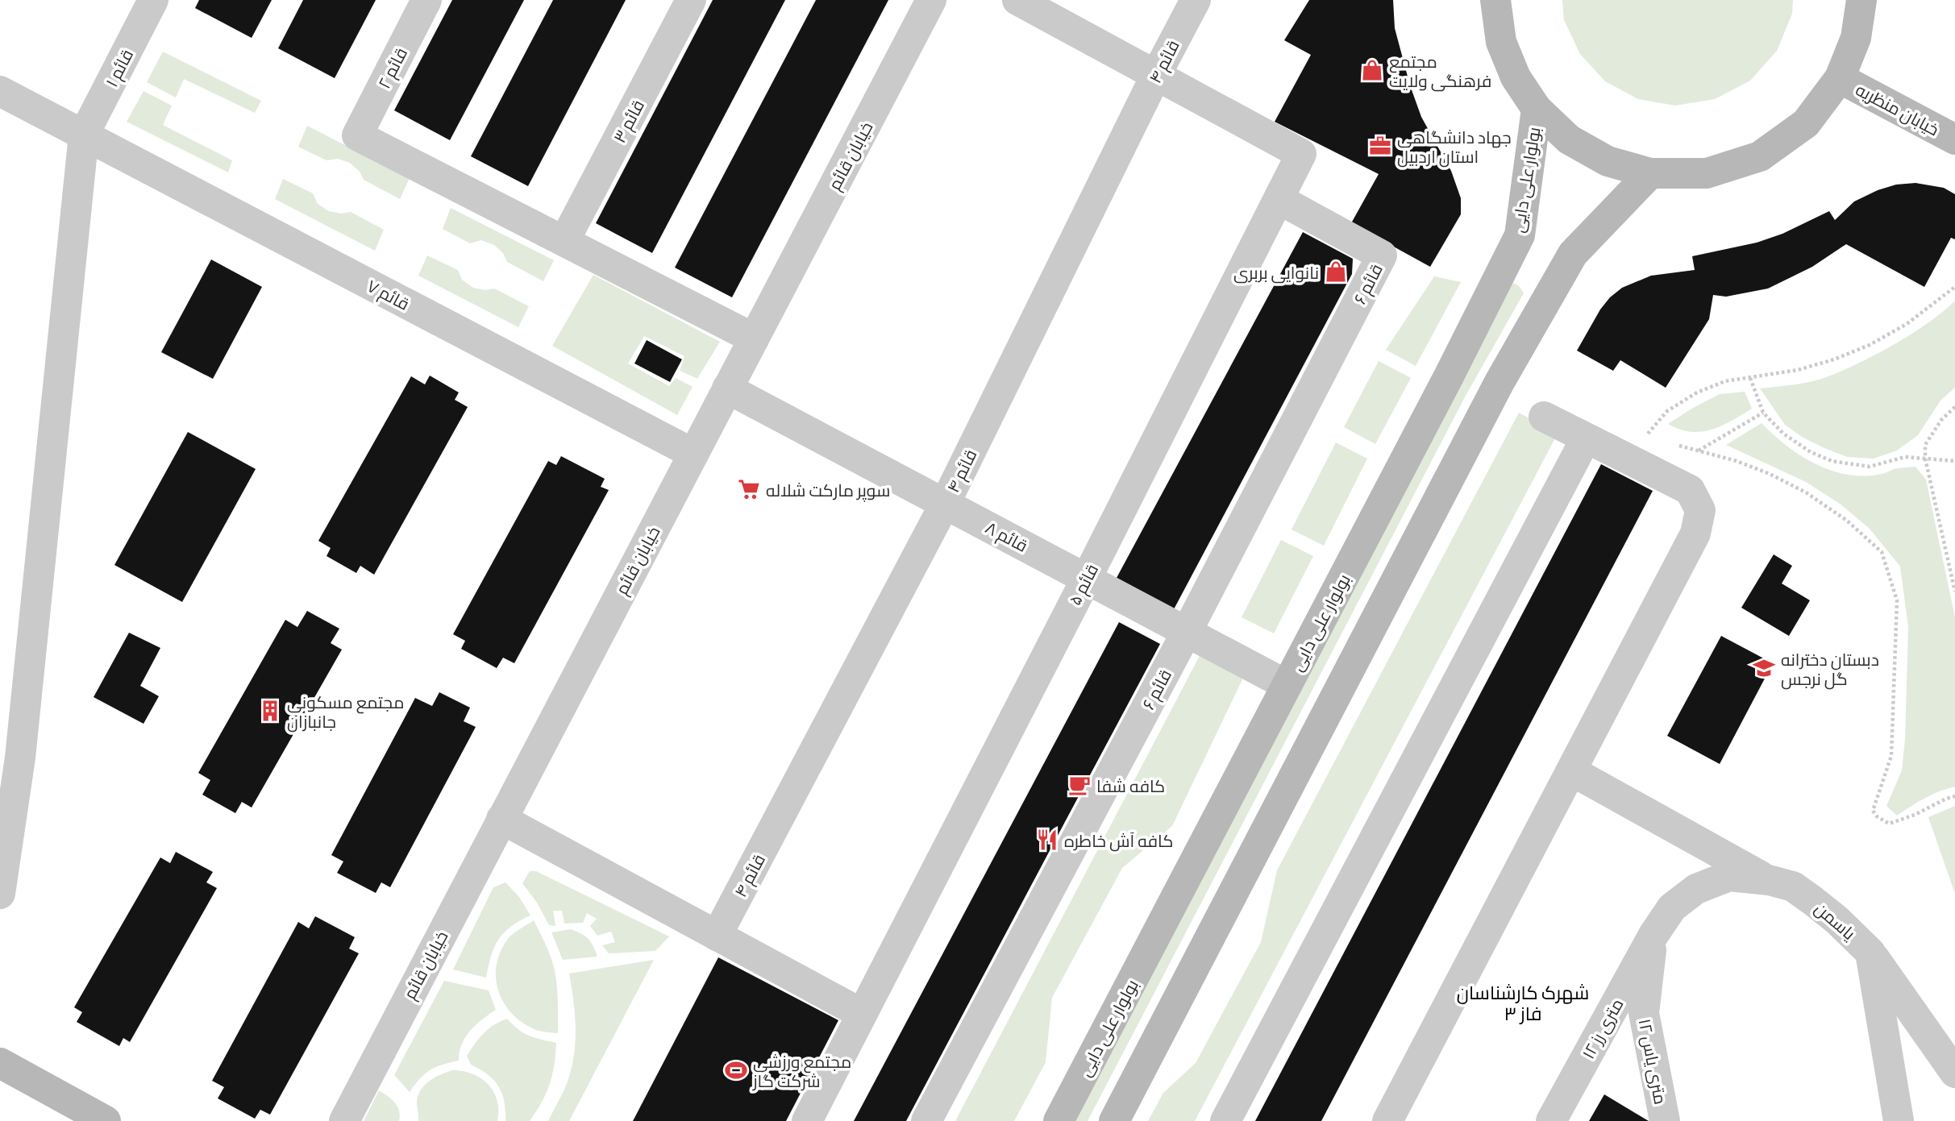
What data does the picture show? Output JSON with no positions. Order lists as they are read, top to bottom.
{
  "streets": {
    "main road": ["خیابان منظریه", "بولوار علی دایی"],
    "street": [
      "قائم ۴",
      "قائم ۱",
      "قائم ۲",
      "قائم ۳",
      "خیابان قائم",
      "قائم ۶",
      "قائم ۷",
      "قائم ۸",
      "قائم ۵",
      "یاسمن",
      "۱۲ متری رز",
      "۱۲ متری یاس"
    ]
  },
  "crossings": [
    ["قائم ۴", "قائم ۸"],
    ["قائم ۴", "قائم ۵"],
    ["قائم ۱", "قائم ۷"],
    ["قائم ۲", "قائم ۳"],
    ["خیابان قائم", "قائم ۷"],
    ["خیابان قائم", "قائم ۸"],
    ["بولوار علی دایی", "قائم ۸"],
    ["قائم ۶", "قائم ۸"],
    ["قائم ۶", "قائم ۵"],
    ["قائم ۸", "قائم ۵"],
    ["یاسمن", "۱۲ متری رز"],
    ["یاسمن", "۱۲ متری یاس"],
    ["۱۲ متری رز", "۱۲ متری یاس"]
  ],
  "districts": ["شهرک کارشناسان فاز ٣"],
  "places": {
    "shop": ["مجتمع فرهنگی ولایت", "نانوایی بربری"],
    "office": ["جهاد دانشگاهی استان اردبیل"],
    "supermarket": ["سوپر مارکت شلاله"],
    "school or university": ["دبستان دخترانه گل نرجس"],
    "building": ["مجتمع مسکونی جانبازان"],
    "cafe": ["کافه شفا"],
    "restaurant": ["کافه آش خاطره"],
    "sports": ["مجتمع ورزشی شرکت گاز"]
  }
}
